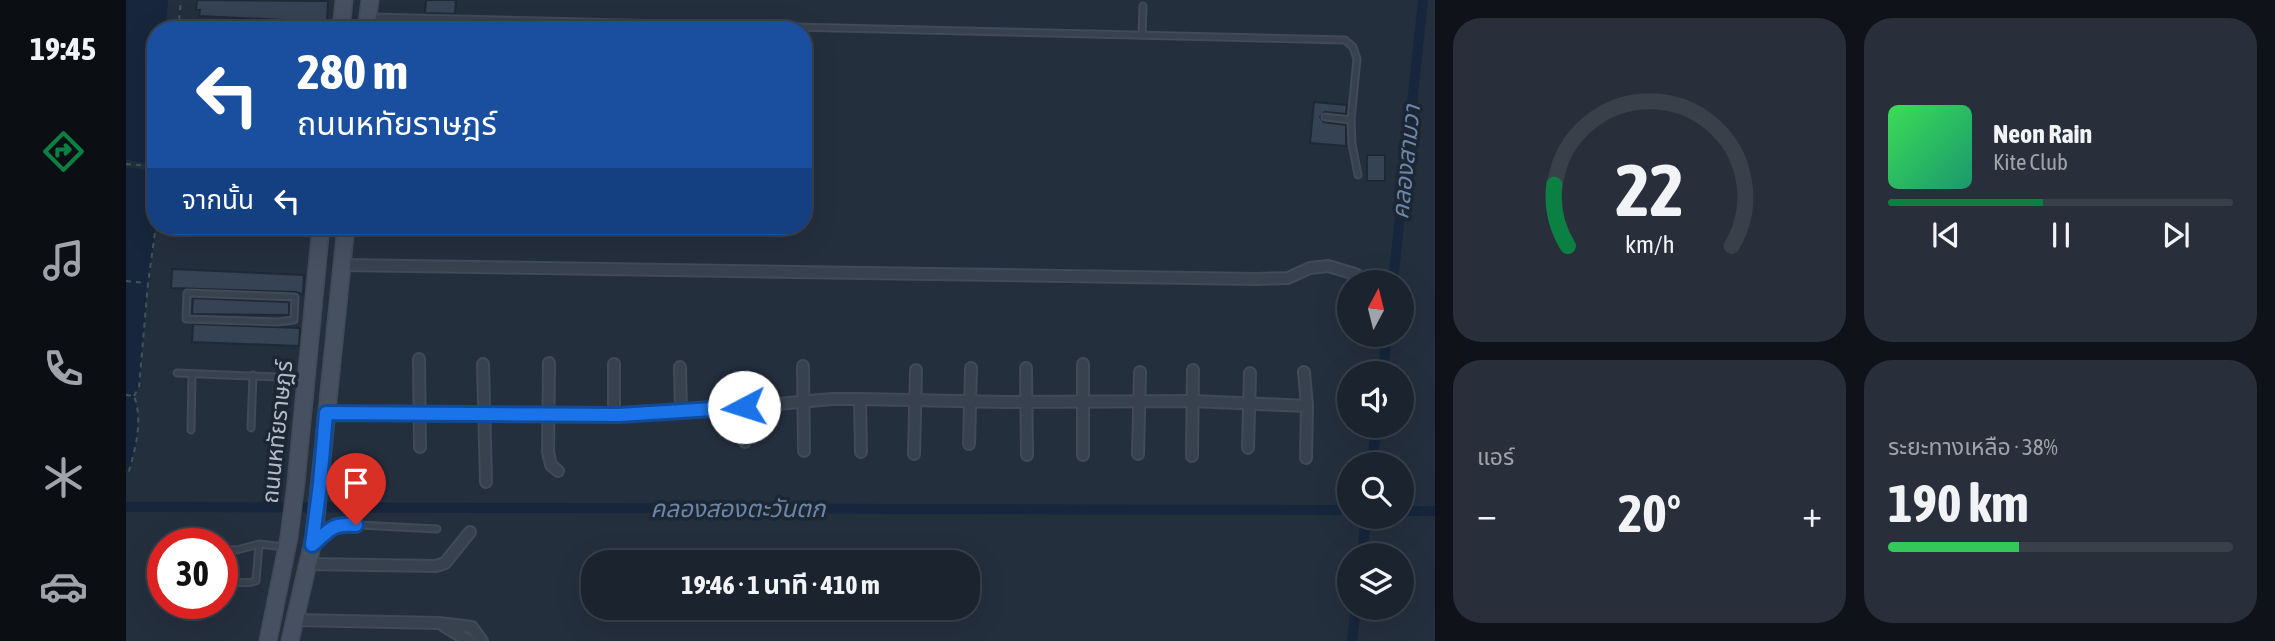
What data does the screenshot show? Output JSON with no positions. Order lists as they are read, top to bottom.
{
  "streets": {
    "main road": ["ถนนหทัยราษฎร์"]
  },
  "water": ["คลองสามวา", "คลองสองตะวันตก"],
  "north": "top",
  "page": {
    "tabs": "19:45",
    "turn": ["280 m", "ถนนหทัยราษฎร์"],
    "song": ["Neon Rain", "Kite Club"],
    "then": "จากนั้น",
    "tile": [
      "แอร์",
      ["ระยะทางเหลือ · 38%", "190 km"]
    ],
    "heat": ["−", "20°", "+"],
    "limit": "30",
    "trip": "19:46 · 1 นาที · 410 m",
    "gauge": ["22", "km/h"]
  }
}
